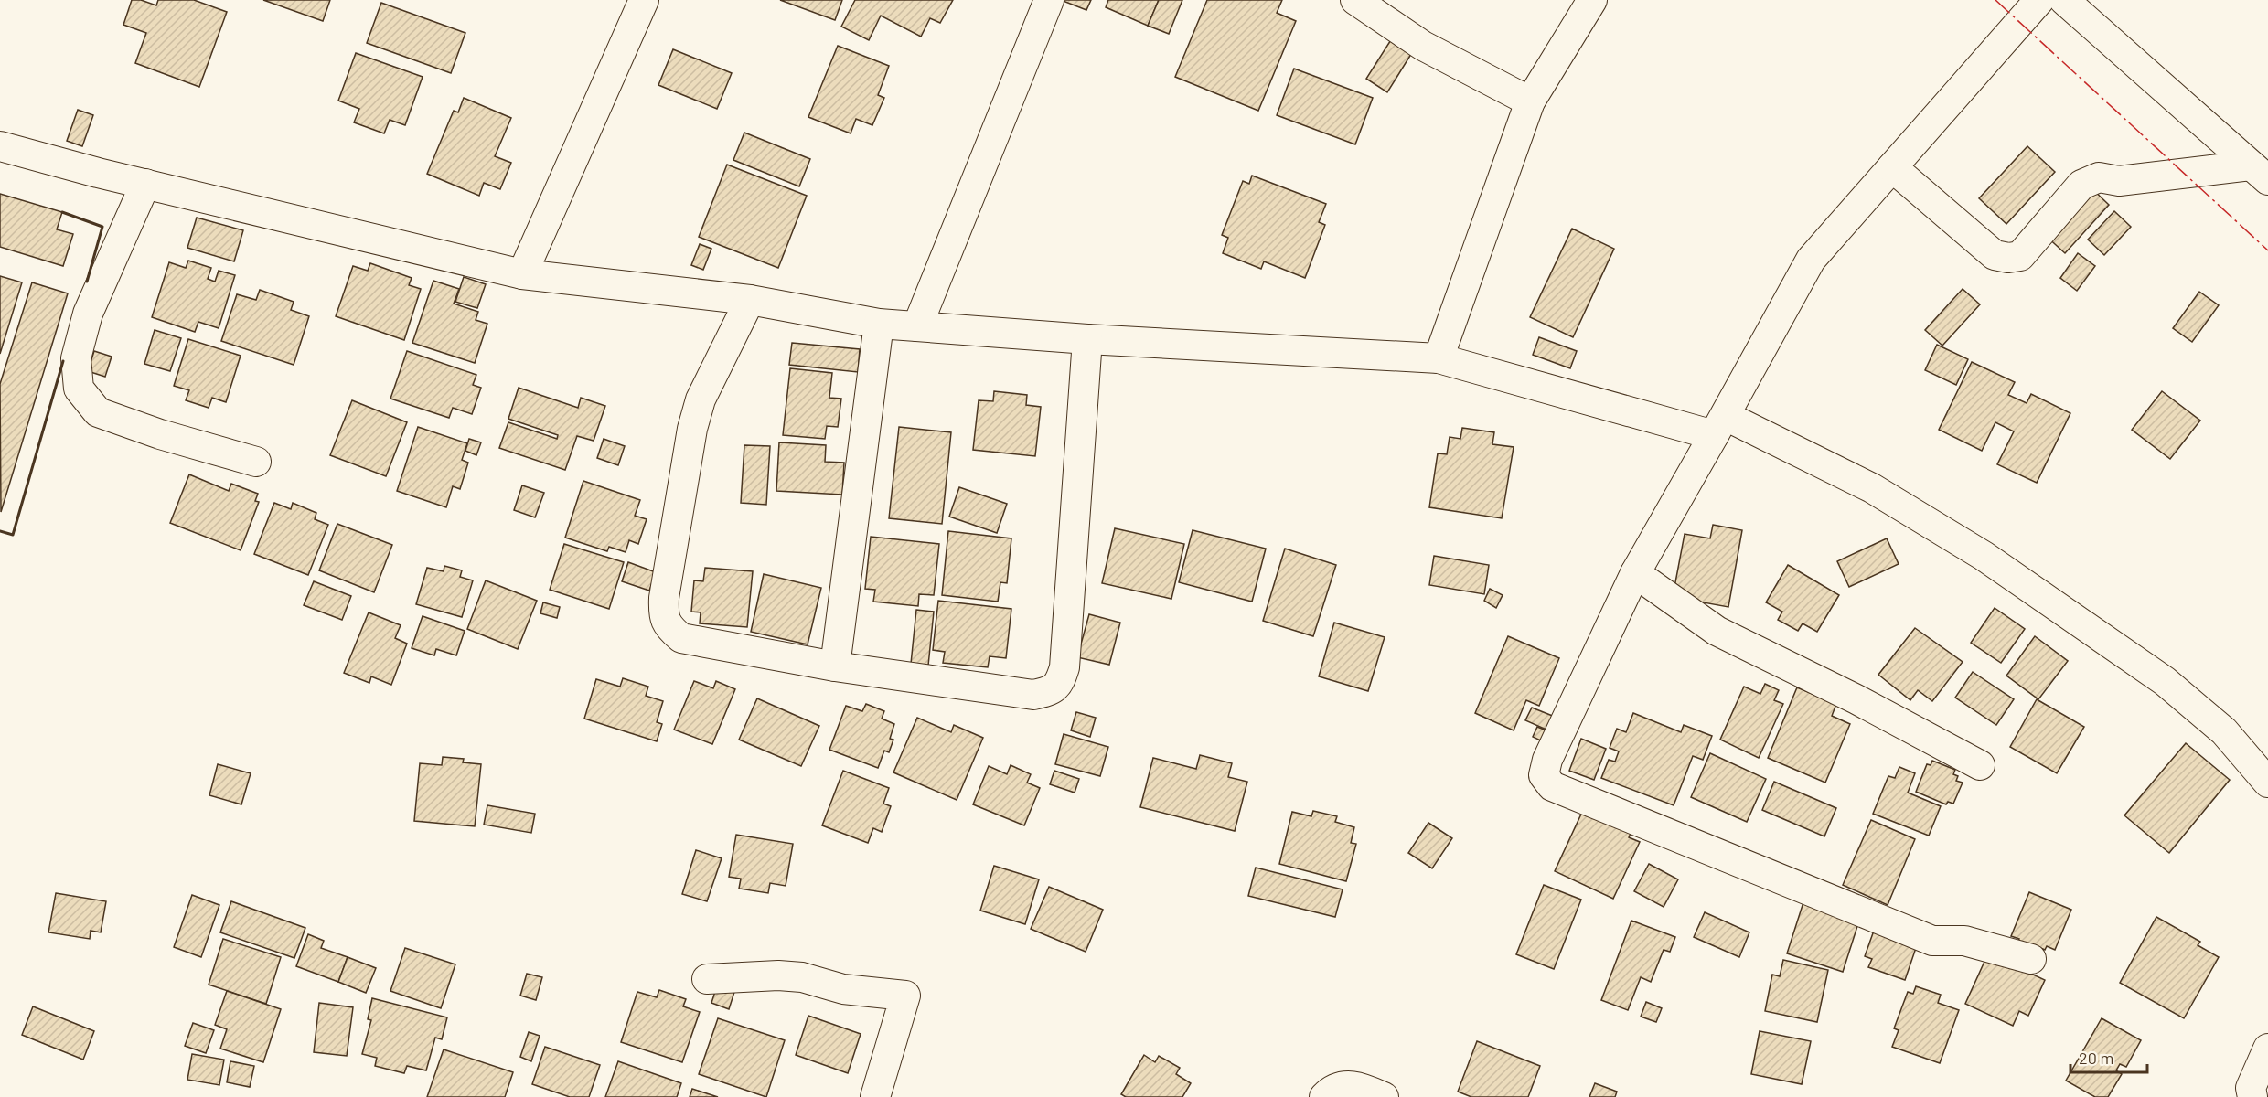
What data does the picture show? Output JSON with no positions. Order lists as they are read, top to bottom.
{
  "scale_bar": "20 m"
}
